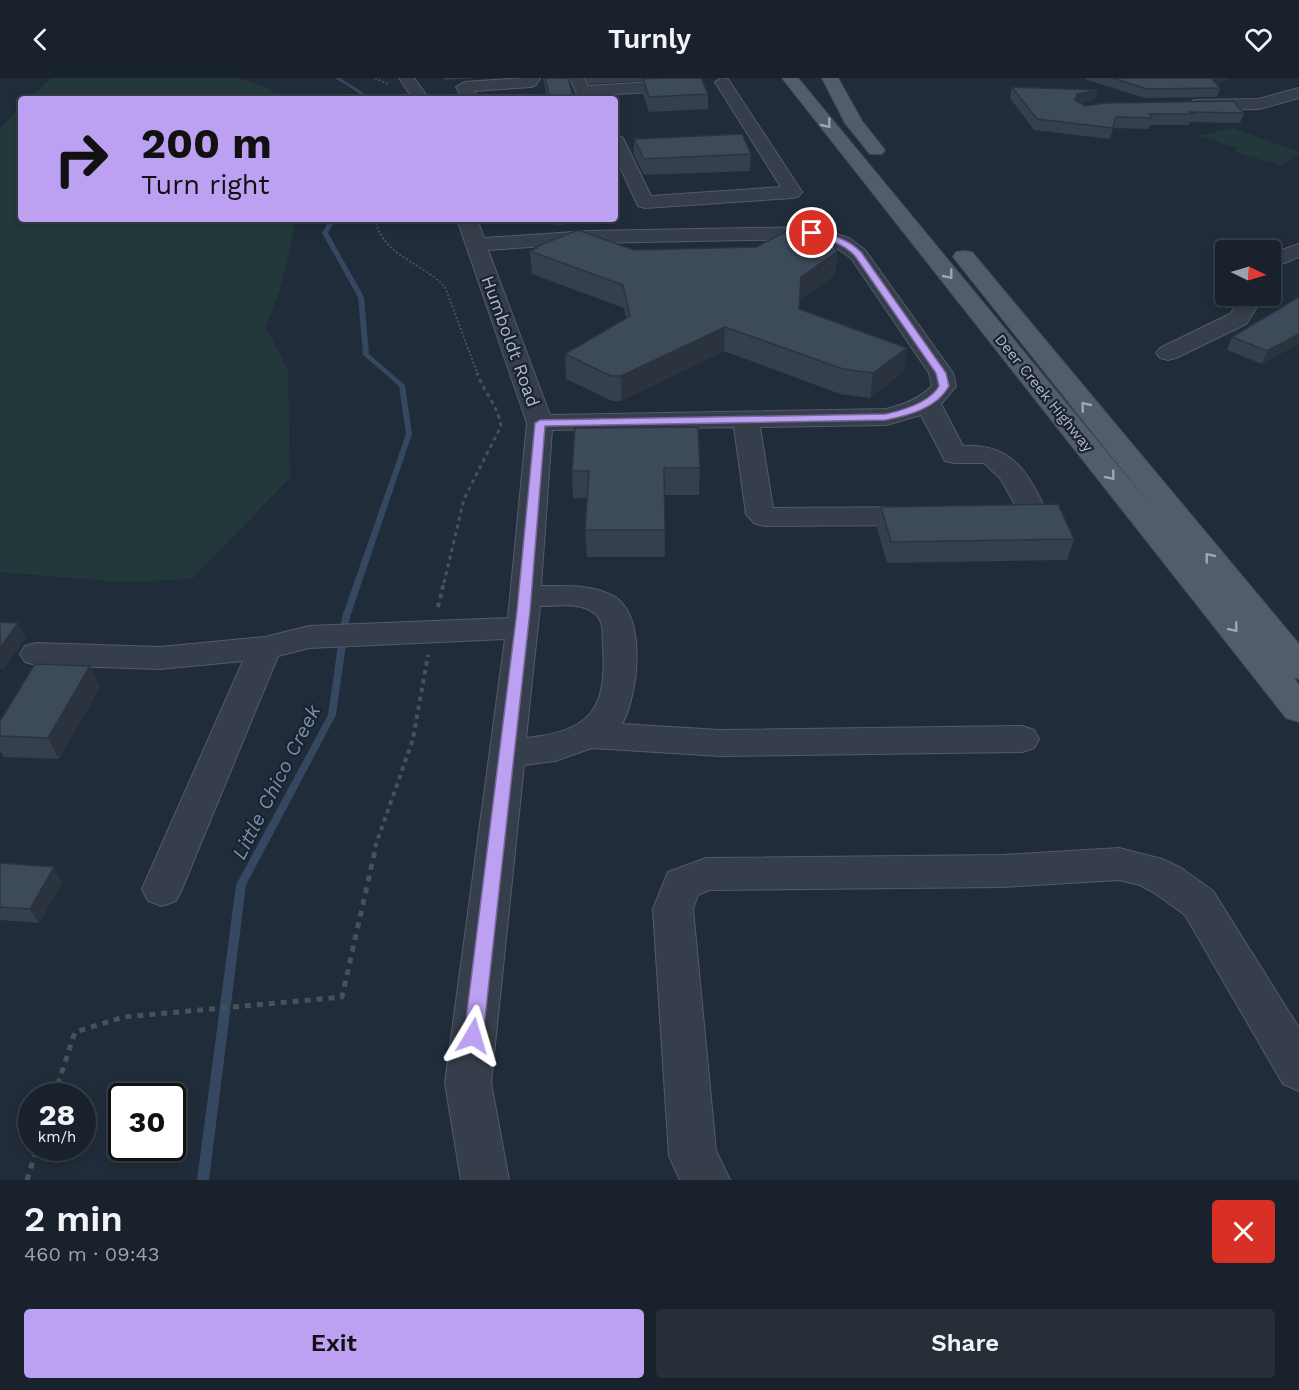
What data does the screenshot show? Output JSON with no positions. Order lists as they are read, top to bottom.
{
  "streets": {
    "main road": ["Deer Creek Highway"],
    "street": ["Humboldt Road"]
  },
  "water": ["Little Chico Creek"],
  "north": "right",
  "page": {
    "header": "Turnly",
    "turn": ["200 m", "Turn right"],
    "speed": "28 km/h",
    "limit": "30",
    "heading": ["2 min", "460 m · 09:43"],
    "buttons": ["Exit", "Share"]
  }
}
